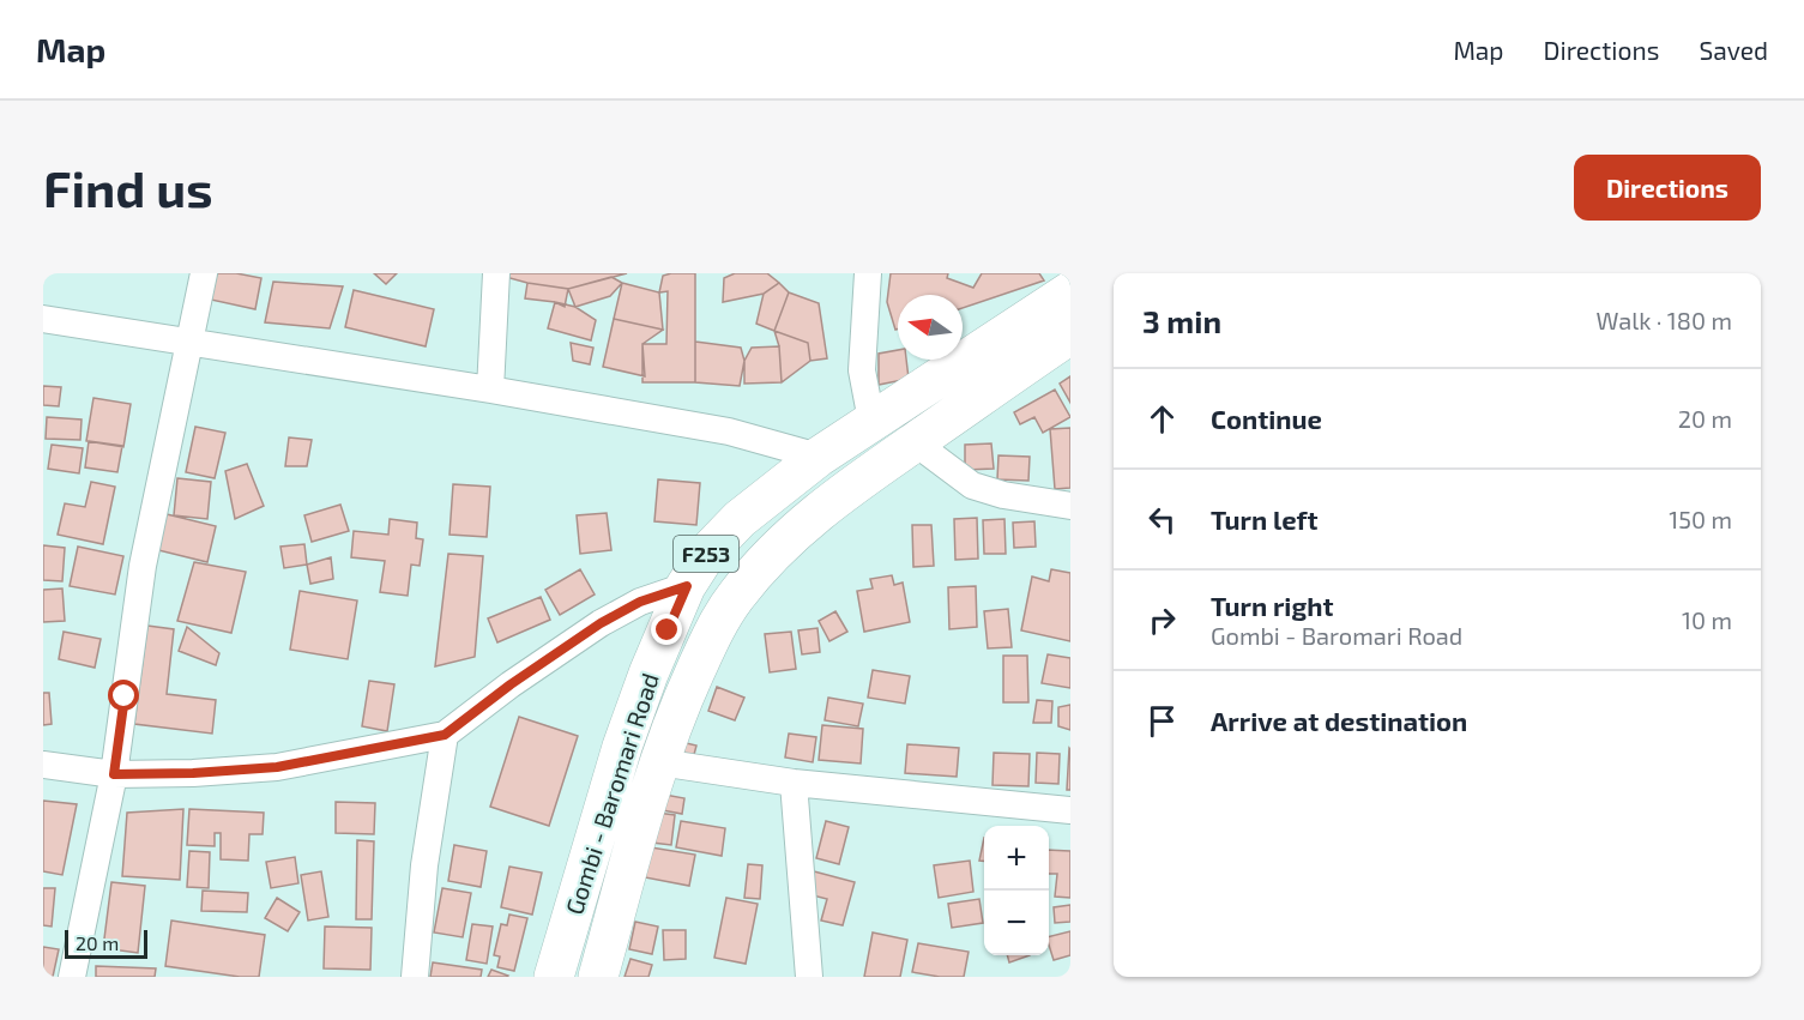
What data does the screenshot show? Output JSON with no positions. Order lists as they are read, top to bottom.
{
  "streets": {
    "main road": ["F253", "Gombi - Baromari Road"]
  },
  "scale_bar": "20 m",
  "north": "left",
  "page": {
    "header": "Map",
    "nav": ["Map", "Directions", "Saved"],
    "buttons": "Directions",
    "title": "Find us",
    "heading": ["3 min", "Walk · 180 m"],
    "list": [
      ["Continue", "20 m"],
      ["Turn left", "150 m"],
      ["Turn right", "Gombi - Baromari Road", "10 m"],
      "Arrive at destination"
    ],
    "map_buttons": ["+", "−"],
    "scale": "20 m"
  }
}
